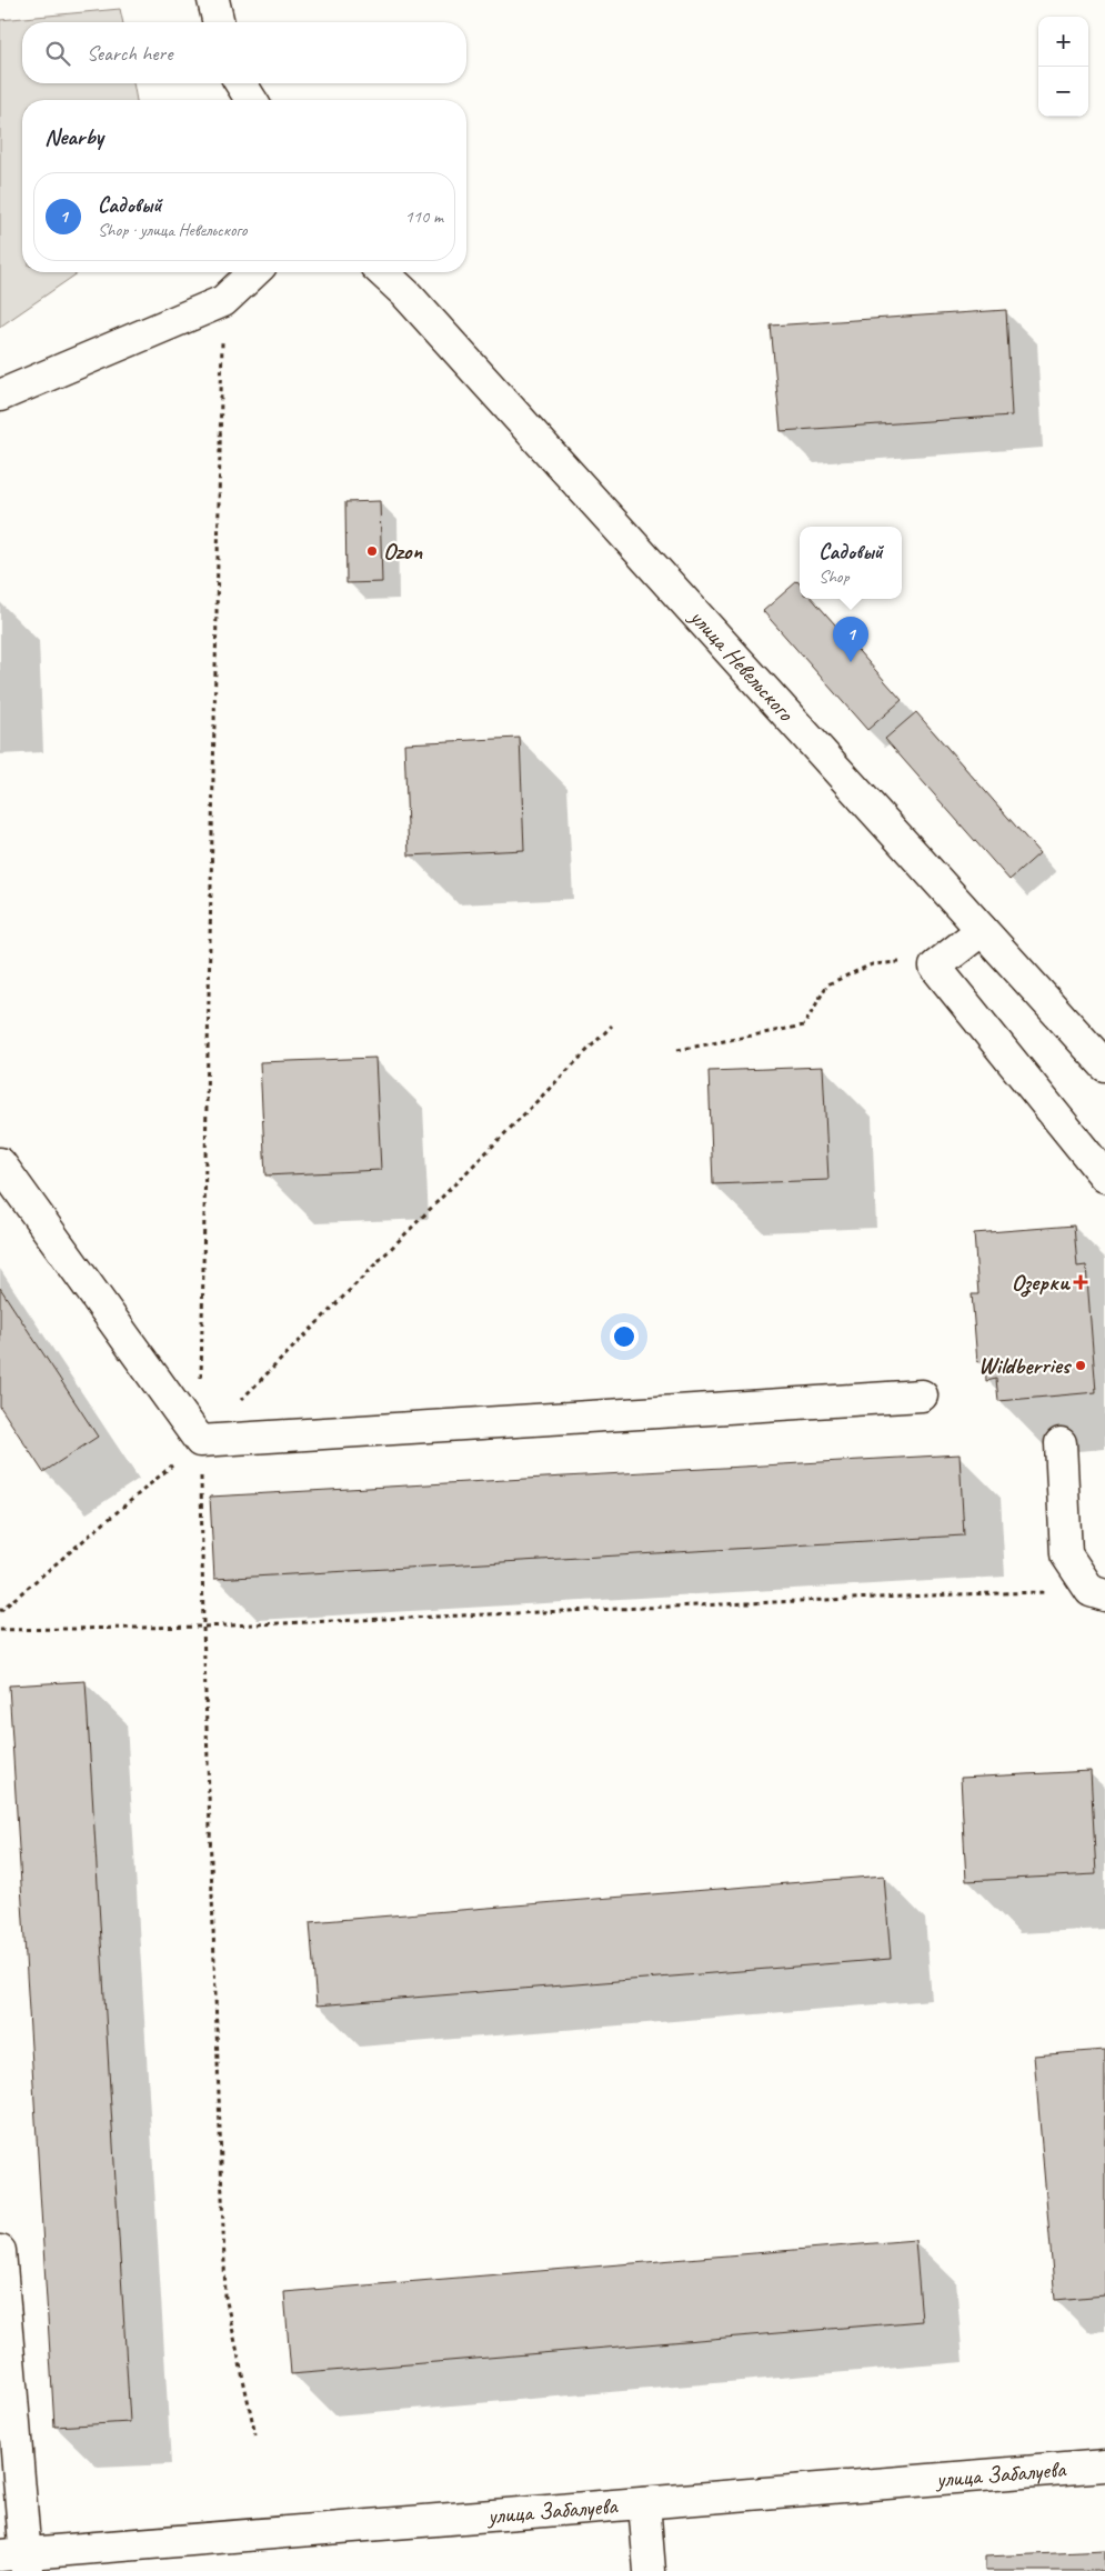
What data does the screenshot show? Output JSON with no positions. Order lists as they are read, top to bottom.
{
  "streets": {
    "street": ["улица Невельского", "улица Забалуева"]
  },
  "places": {
    "other": ["Ozon", "Wildberries"],
    "health": ["Озерки"]
  },
  "page": {
    "map_buttons": ["+", "−"],
    "search": "Search here",
    "heading": "Nearby",
    "list": [
      {
        "mark": "1",
        "name": "Садовый",
        "note": "Shop · улица Невельского",
        "value": "110 m"
      }
    ],
    "popup": ["Садовый", "Shop"],
    "pins": "1"
  }
}
